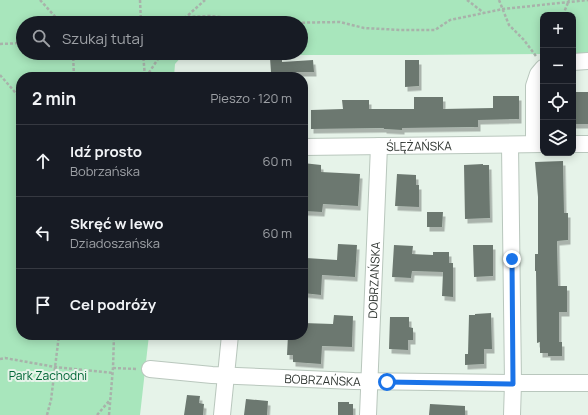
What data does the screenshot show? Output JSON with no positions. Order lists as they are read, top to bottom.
{
  "streets": {
    "street": ["ŚLĘŻAŃSKA", "DOBRZAŃSKA", "BOBRZAŃSKA"]
  },
  "crossings": [
    ["ŚLĘŻAŃSKA", "DOBRZAŃSKA"],
    ["DOBRZAŃSKA", "BOBRZAŃSKA"]
  ],
  "parks": ["Park Zachodni"],
  "page": {
    "map_buttons": ["+", "−"],
    "search": "Szukaj tutaj",
    "heading": ["2 min", "Pieszo · 120 m"],
    "list": [
      ["Idź prosto", "Bobrzańska", "60 m"],
      ["Skręć w lewo", "Dziadoszańska", "60 m"],
      "Cel podróży"
    ]
  }
}
